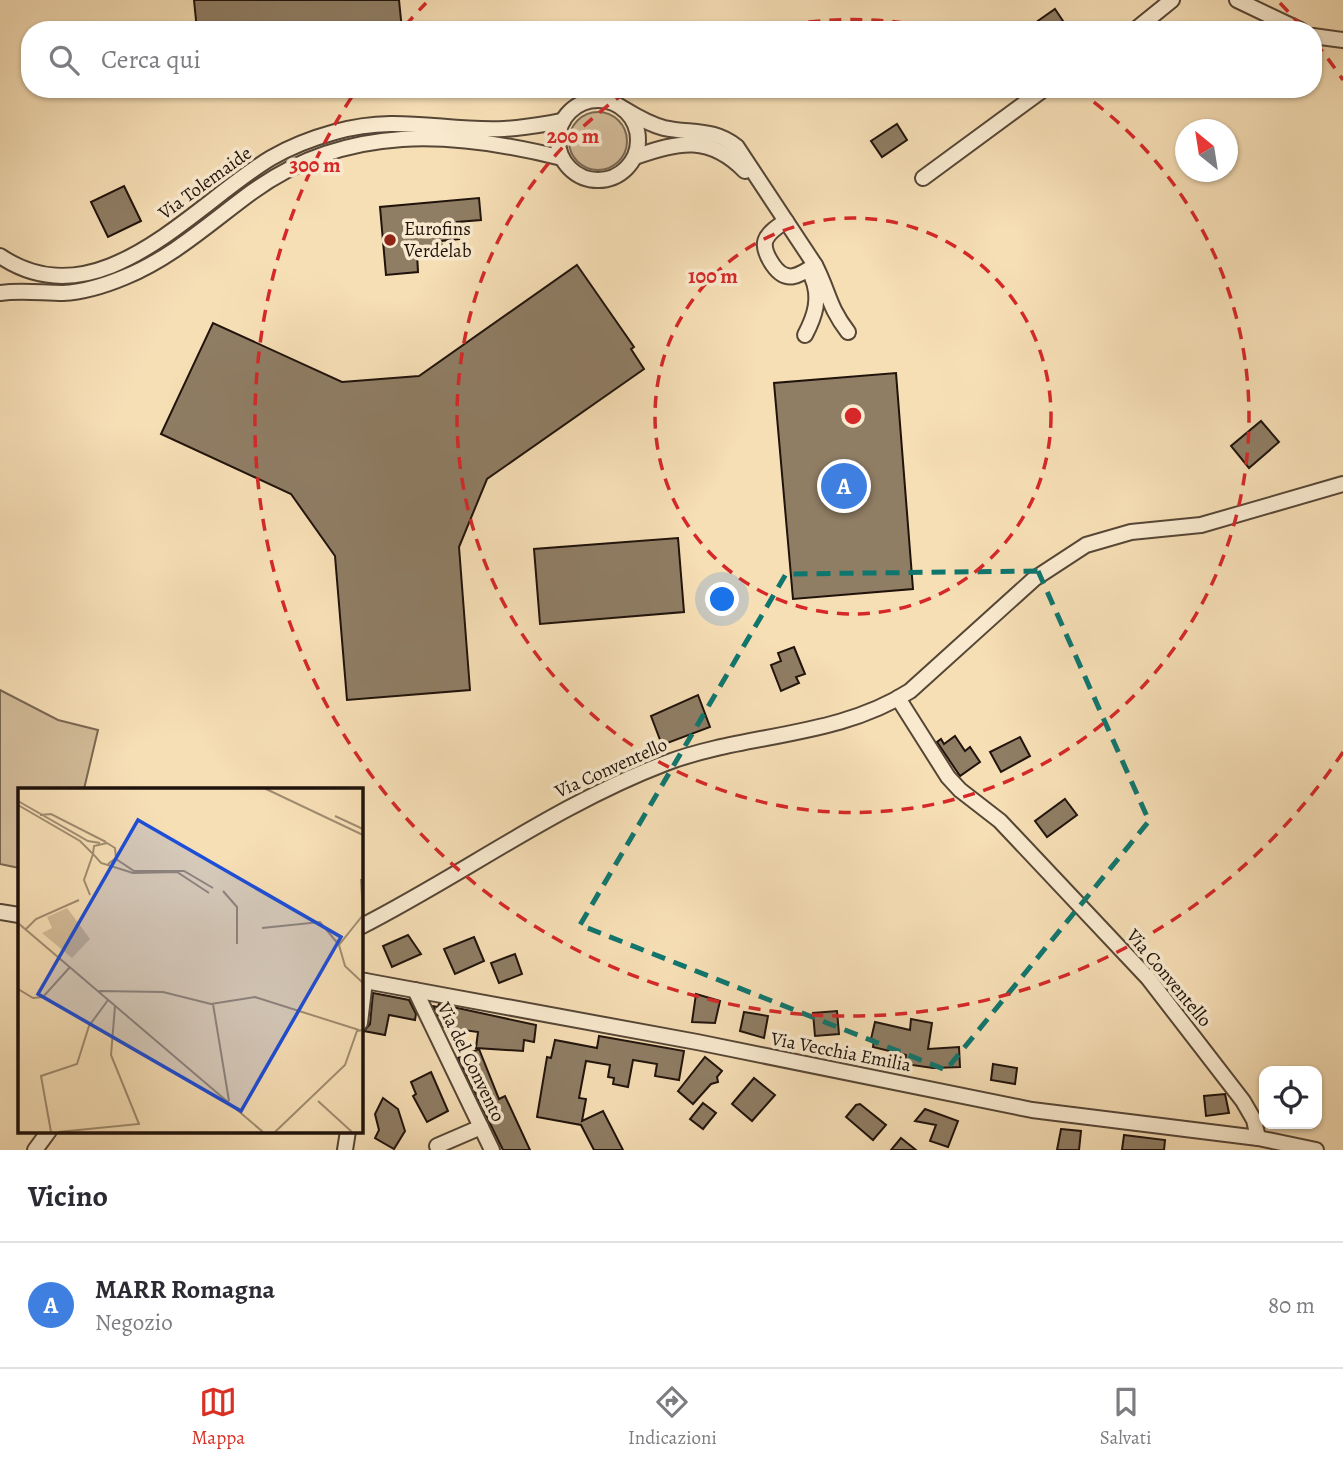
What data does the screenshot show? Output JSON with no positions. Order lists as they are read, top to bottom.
{
  "streets": {
    "street": [
      "Via Tolemaide",
      "Via Conventello",
      "Via Vecchia Emilia",
      "Via del Convento"
    ]
  },
  "crossings": [
    ["Via Conventello", "Via Vecchia Emilia"],
    ["Via Vecchia Emilia", "Via del Convento"]
  ],
  "places": ["Eurofins Verdelab"],
  "north": "top left",
  "page": {
    "search": "Cerca qui",
    "pins": "A",
    "heading": "Vicino",
    "list": [
      {
        "mark": "A",
        "name": "MARR Romagna",
        "note": "Negozio",
        "value": "80 m"
      }
    ],
    "nav": ["Mappa", "Indicazioni", "Salvati"]
  },
  "rings": ["200 m", "300 m", "100 m"]
}
